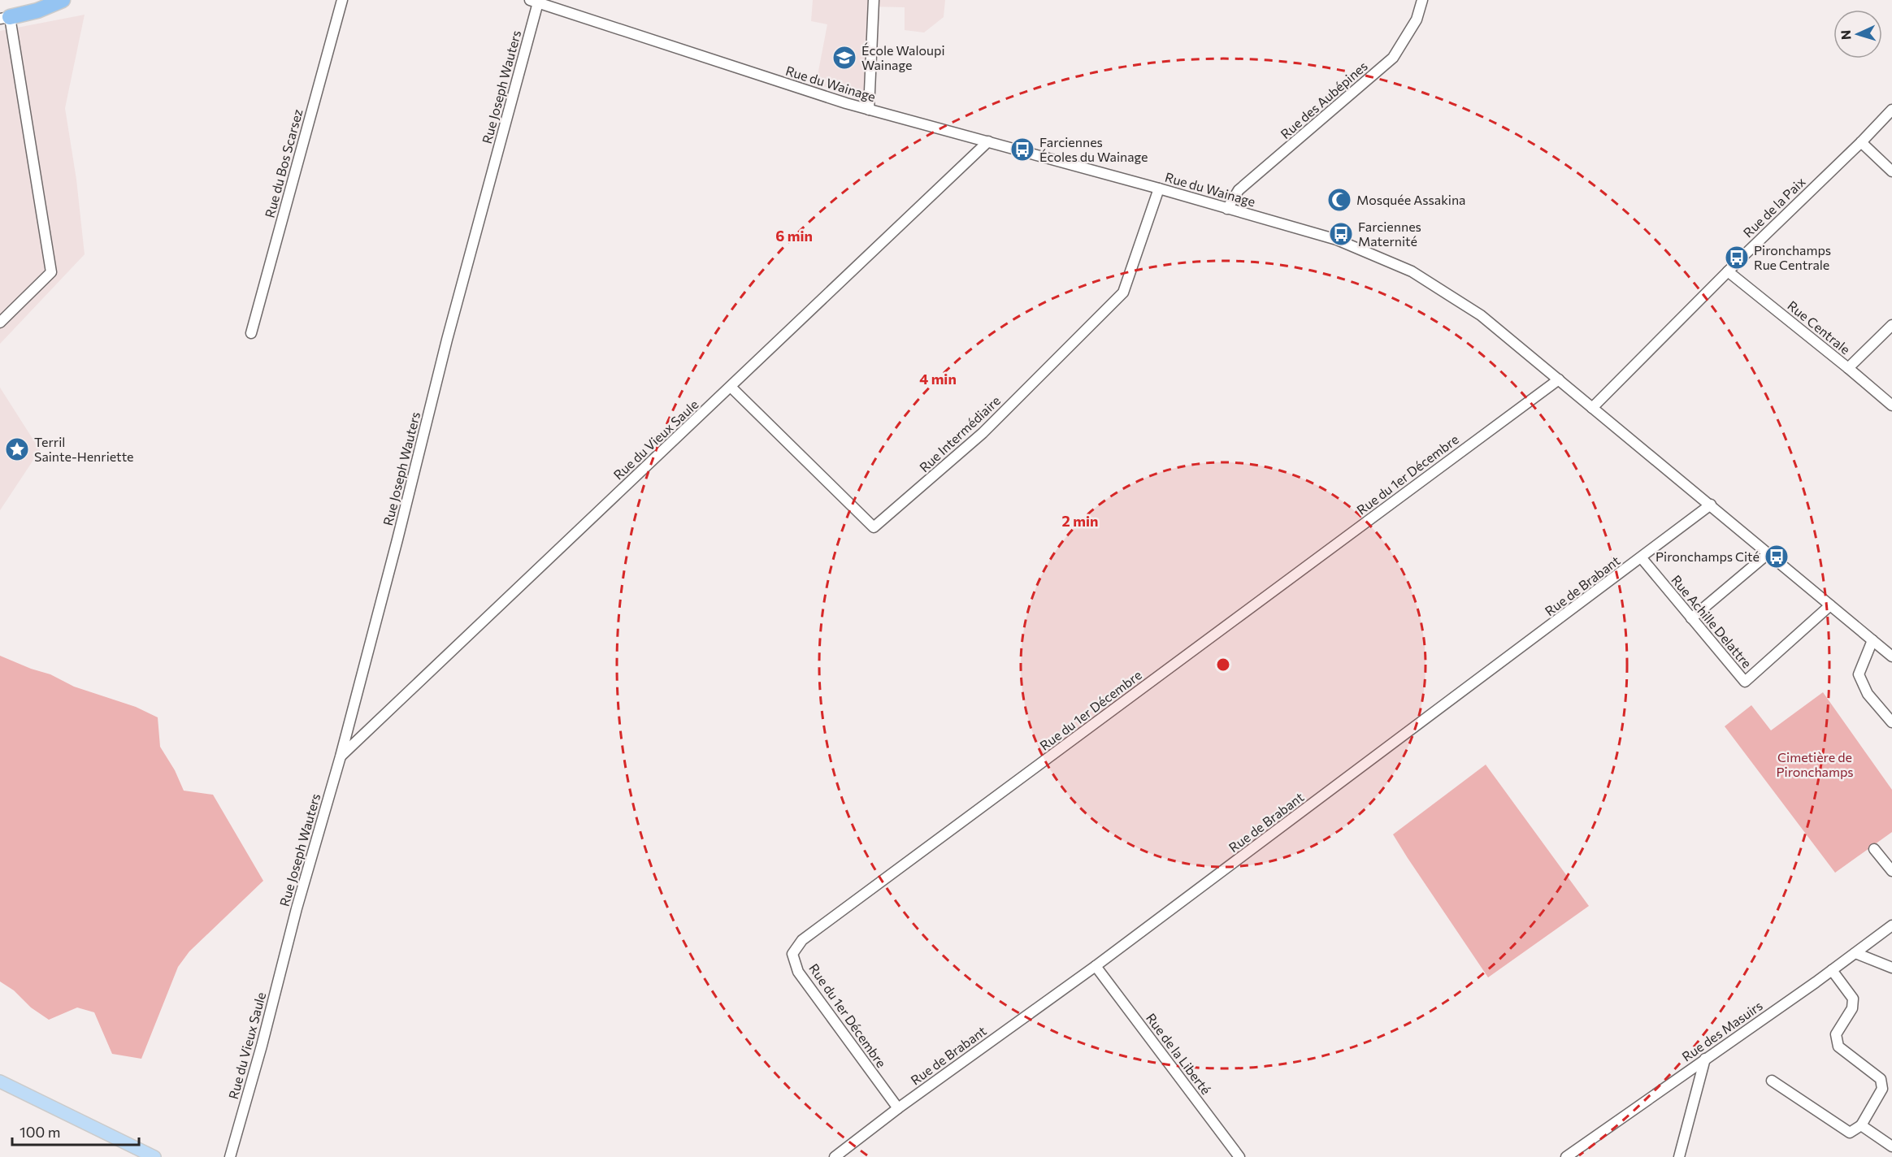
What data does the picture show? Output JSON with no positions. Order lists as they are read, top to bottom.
{
  "streets": {
    "street": [
      "Rue du Wainage",
      "Rue Joseph Wauters",
      "Rue des Aubépines",
      "Rue du Bos Scarsez",
      "Rue de la Paix",
      "Rue Centrale",
      "Rue Intermédiaire",
      "Rue du Vieux Saule",
      "Rue du 1er Décembre",
      "Rue de Brabant",
      "Rue Achille Delattre",
      "Rue des Masuirs",
      "Rue de la Liberté"
    ]
  },
  "crossings": [
    ["Rue du Wainage", "Rue Joseph Wauters"],
    ["Rue du Wainage", "Rue des Aubépines"],
    ["Rue du Wainage", "Rue de la Paix"],
    ["Rue du Wainage", "Rue Intermédiaire"],
    ["Rue du Wainage", "Rue du Vieux Saule"],
    ["Rue du Wainage", "Rue du 1er Décembre"],
    ["Rue du Wainage", "Rue de Brabant"],
    ["Rue du Wainage", "Rue Achille Delattre"],
    ["Rue Joseph Wauters", "Rue du Vieux Saule"],
    ["Rue de la Paix", "Rue Centrale"],
    ["Rue Intermédiaire", "Rue du Vieux Saule"],
    ["Rue du 1er Décembre", "Rue de Brabant"],
    ["Rue de Brabant", "Rue Achille Delattre"],
    ["Rue de Brabant", "Rue de la Liberté"]
  ],
  "parks": ["Cimetière de Pironchamps"],
  "places": {
    "school or university": ["École Waloupi Wainage"],
    "bus stop": [
      "Farciennes Écoles du Wainage",
      "Farciennes Maternité",
      "Pironchamps Rue Centrale",
      "Pironchamps Cité"
    ],
    "mosque": ["Mosquée Assakina"],
    "place": ["Terril Sainte-Henriette"]
  },
  "scale_bar": "100 m",
  "north": "left",
  "rings": ["6 min", "4 min", "2 min"]
}
